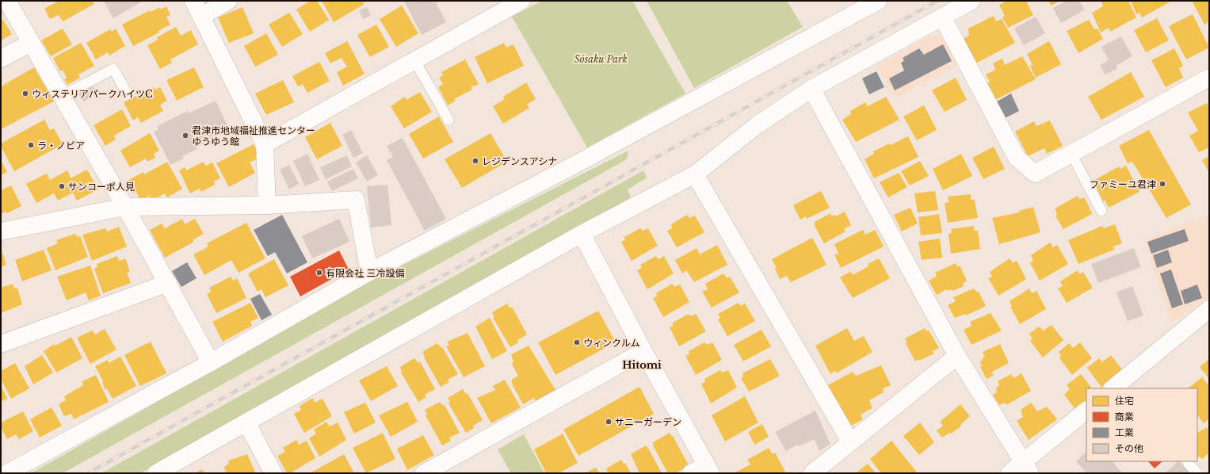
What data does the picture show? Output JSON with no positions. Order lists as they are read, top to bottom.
{
  "districts": ["Hitomi"],
  "parks": ["Sōsaku Park"],
  "places": [
    "ウィステリアパークハイツC",
    "君津市地域福祉推進センター ゆうゆう館",
    "ラ・ノビア",
    "レジデンスアシナ",
    "ファミーユ君津",
    "サンコーポ人見",
    "有限会社 三冷設備",
    "ウィンクルム",
    "サニーガーデン"
  ],
  "legend": [
    "住宅",
    "商業",
    "工業",
    "その他"
  ]
}
